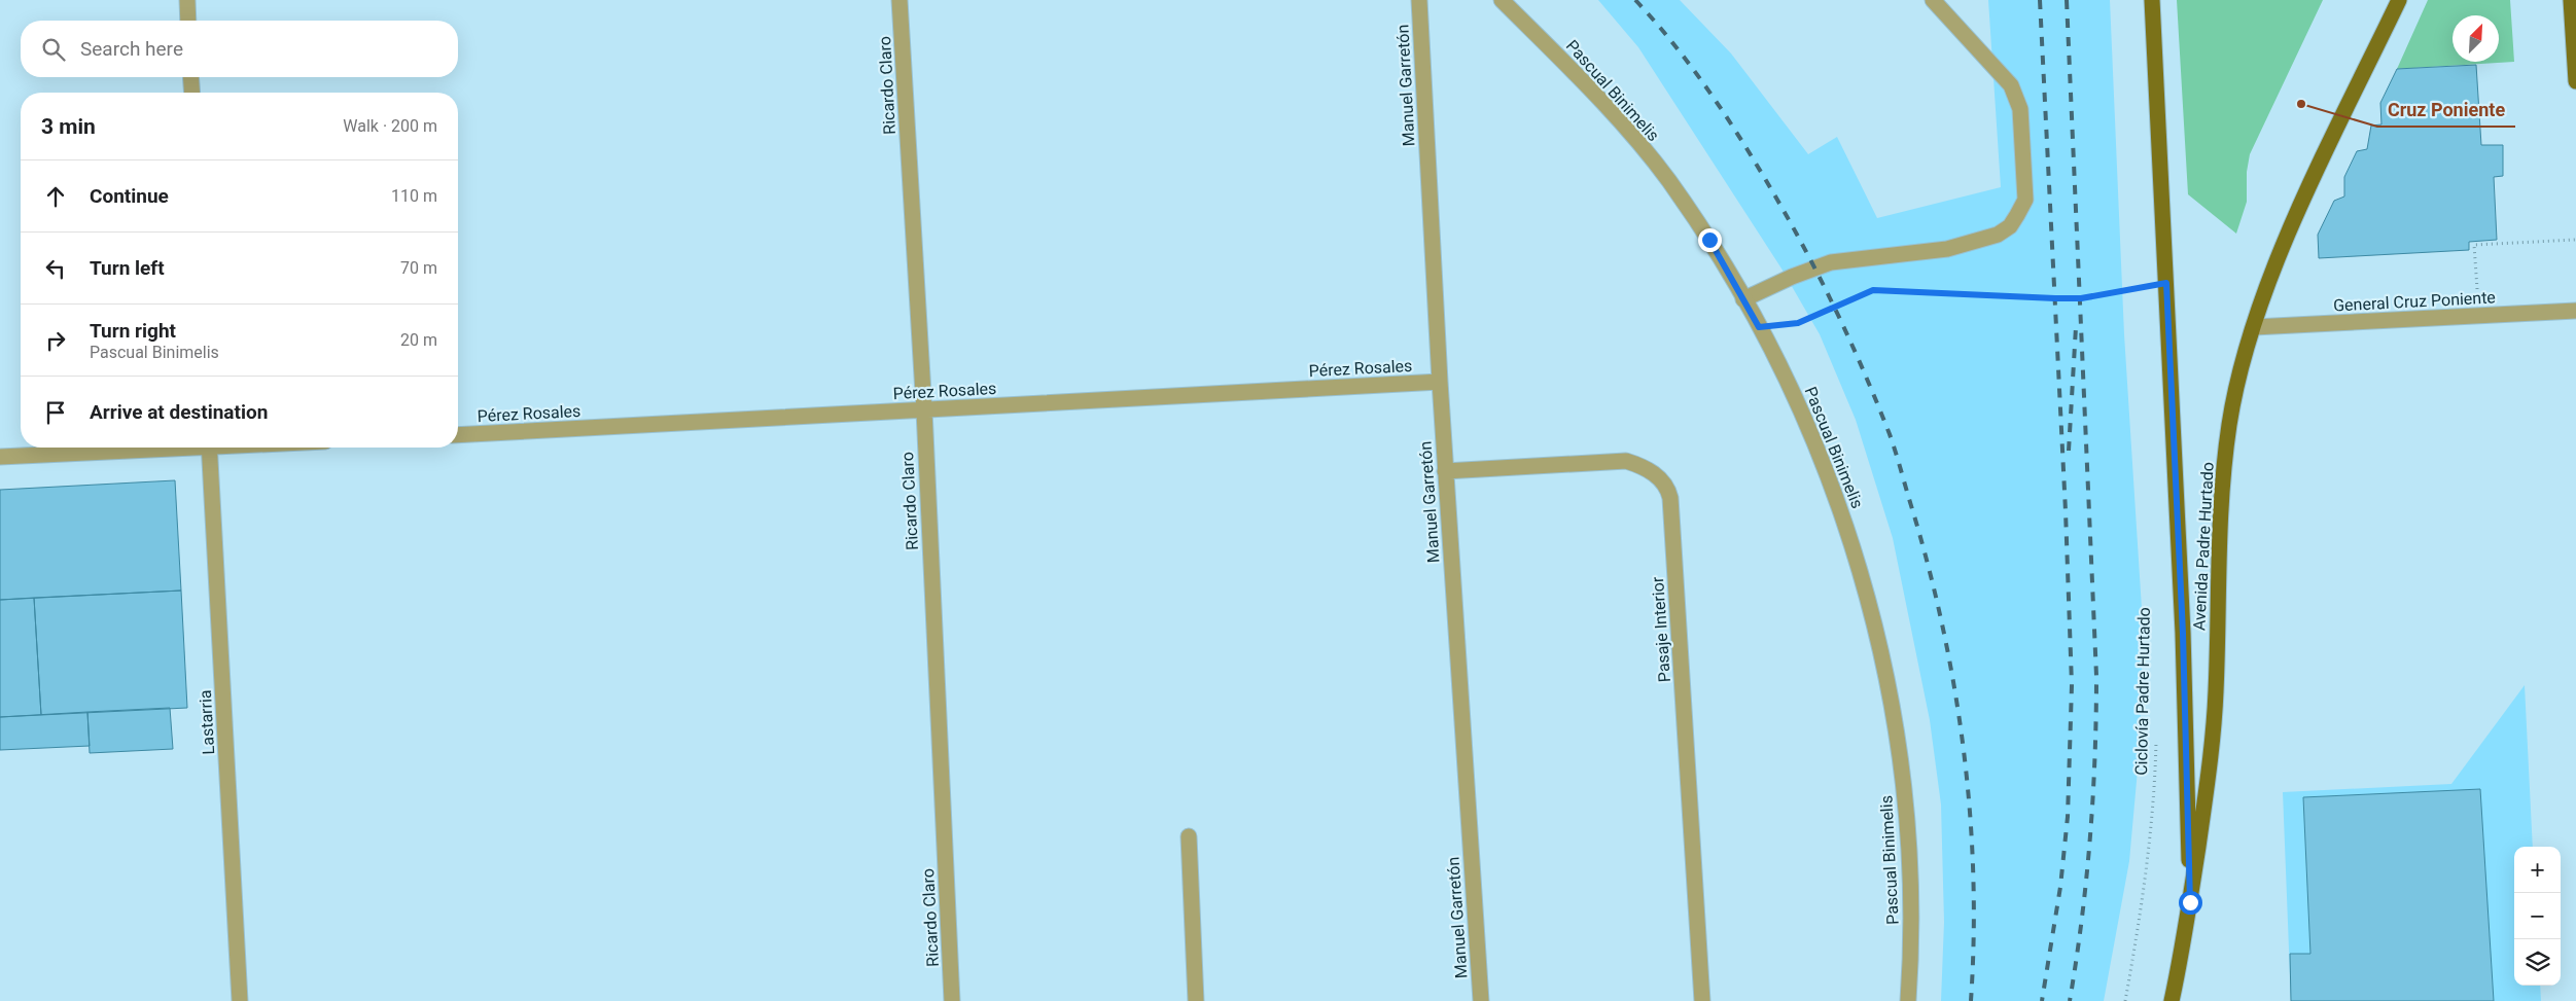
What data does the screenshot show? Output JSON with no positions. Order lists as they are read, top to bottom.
{
  "streets": {
    "main road": ["Avenida Padre Hurtado"],
    "street": [
      "Ricardo Claro",
      "Manuel Garretón",
      "Pascual Binimelis",
      "General Cruz Poniente",
      "Pérez Rosales",
      "Pasaje Interior",
      "Lastarria"
    ],
    "path": ["Ciclovía Padre Hurtado"]
  },
  "crossings": [
    ["Ricardo Claro", "Pérez Rosales"],
    ["Manuel Garretón", "Pérez Rosales"],
    ["Manuel Garretón", "Pasaje Interior"],
    ["General Cruz Poniente", "Avenida Padre Hurtado"]
  ],
  "places": ["Cruz Poniente"],
  "north": "top right",
  "page": {
    "search": "Search here",
    "heading": ["3 min", "Walk · 200 m"],
    "list": [
      ["Continue", "110 m"],
      ["Turn left", "70 m"],
      ["Turn right", "Pascual Binimelis", "20 m"],
      "Arrive at destination"
    ],
    "map_buttons": ["+", "−"]
  }
}
